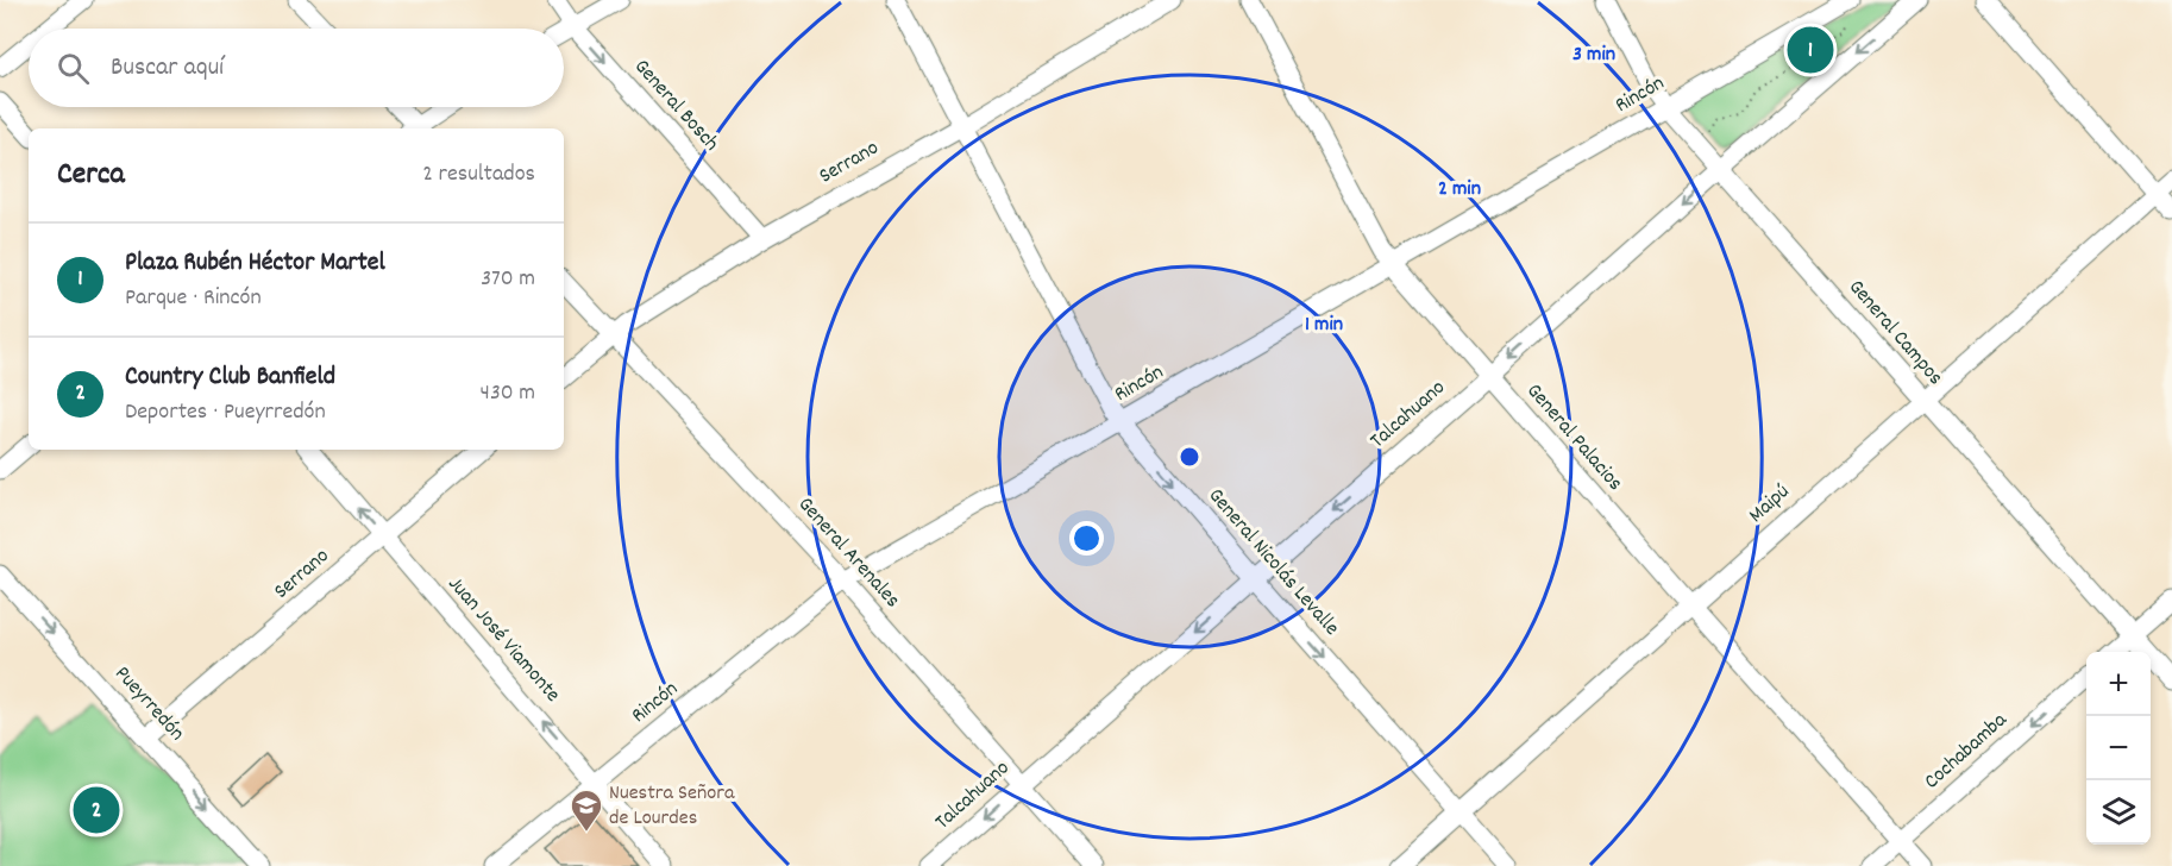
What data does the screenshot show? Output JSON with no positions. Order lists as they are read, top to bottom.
{
  "streets": {
    "street": [
      "Rincón",
      "General Bosch",
      "Serrano",
      "General Campos",
      "Talcahuano",
      "General Palacios",
      "Maipú",
      "General Arenales",
      "General Nicolás Levalle",
      "Juan José Viamonte",
      "Pueyrredón",
      "Cochabamba"
    ]
  },
  "crossings": [
    ["Rincón", "General Campos"],
    ["Rincón", "General Palacios"],
    ["Rincón", "General Arenales"],
    ["Rincón", "General Nicolás Levalle"],
    ["Rincón", "Juan José Viamonte"],
    ["General Bosch", "Serrano"],
    ["Serrano", "General Arenales"],
    ["Serrano", "General Nicolás Levalle"],
    ["Serrano", "Juan José Viamonte"],
    ["Serrano", "Pueyrredón"],
    ["General Campos", "Talcahuano"],
    ["General Campos", "Maipú"],
    ["Talcahuano", "General Palacios"],
    ["Talcahuano", "General Arenales"],
    ["Talcahuano", "General Nicolás Levalle"],
    ["General Palacios", "Maipú"],
    ["General Palacios", "Cochabamba"],
    ["Maipú", "General Nicolás Levalle"]
  ],
  "one_way": [
    "General Bosch",
    "Talcahuano",
    "General Nicolás Levalle",
    "Juan José Viamonte",
    "Pueyrredón",
    "Cochabamba"
  ],
  "places": {
    "school or university": ["Nuestra Señora de Lourdes"]
  },
  "page": {
    "pins": ["1", "2"],
    "search": "Buscar aquí",
    "heading": ["Cerca", "2 resultados"],
    "list": [
      {
        "mark": "1",
        "name": "Plaza Rubén Héctor Martel",
        "note": "Parque · Rincón",
        "value": "370 m"
      },
      {
        "mark": "2",
        "name": "Country Club Banfield",
        "note": "Deportes · Pueyrredón",
        "value": "430 m"
      }
    ],
    "map_buttons": ["+", "−"]
  },
  "rings": ["3 min", "2 min", "1 min"]
}
